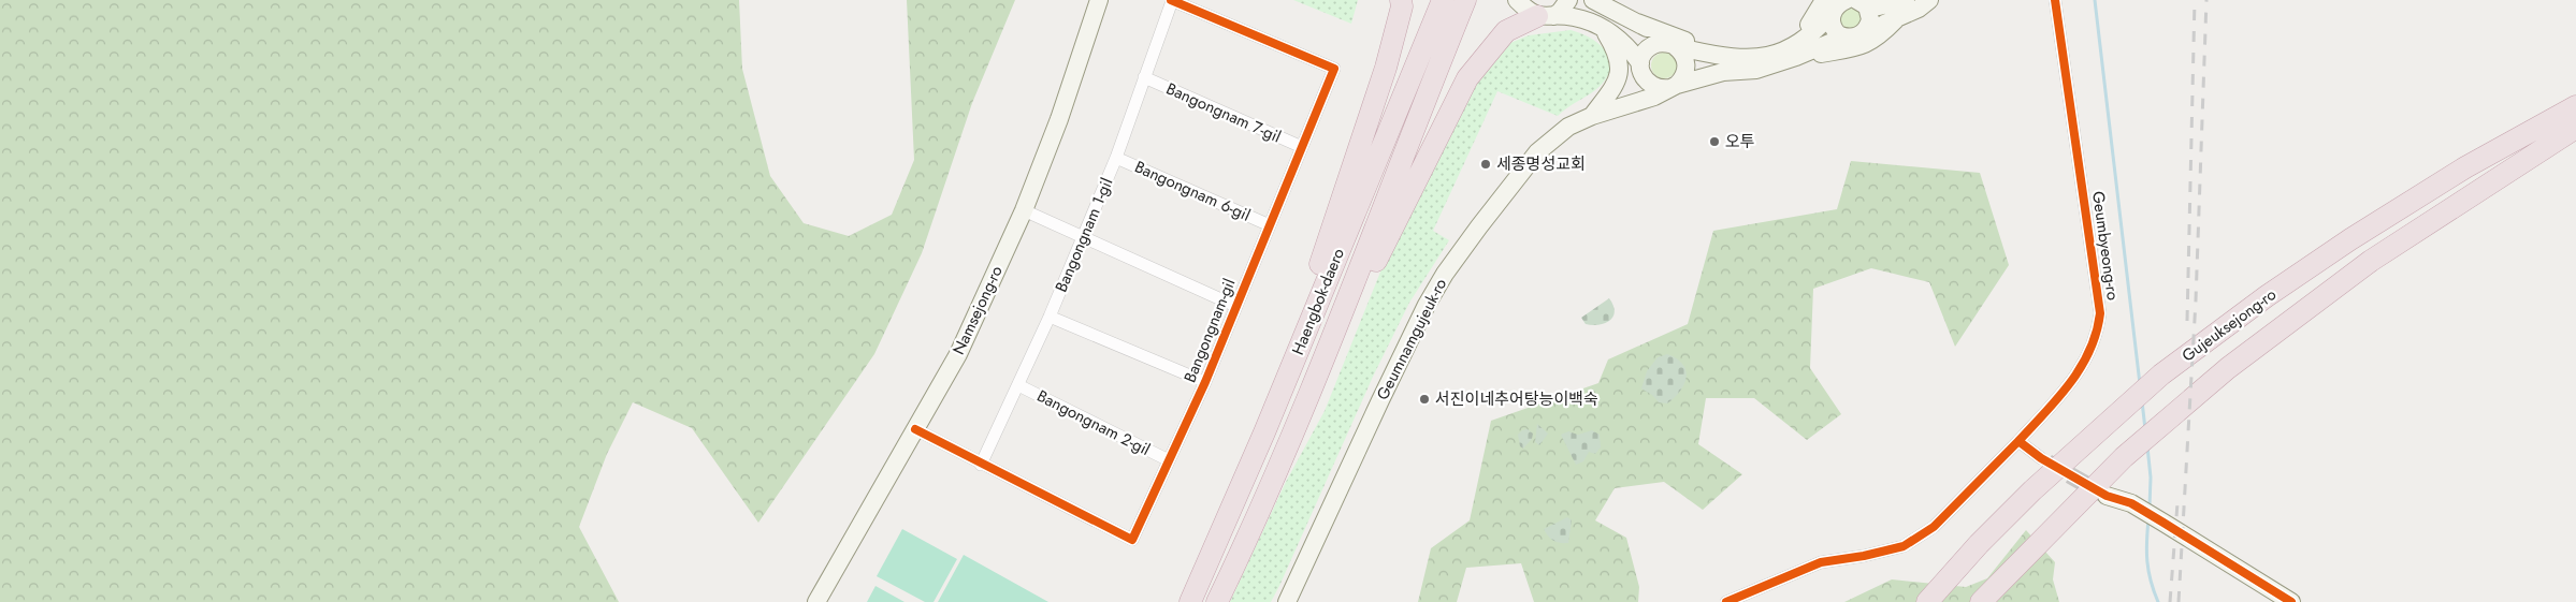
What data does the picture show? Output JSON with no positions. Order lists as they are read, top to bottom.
{
  "streets": {
    "highway": ["Haengbok-daero", "Gujeuksejong-ro"],
    "street": [
      "Bangongnam 7-gil",
      "Bangongnam 6-gil",
      "Bangongnam 1-gil",
      "Geumbyeong-ro",
      "Namsejong-ro",
      "Bangongnam-gil",
      "Geumnamgujeuk-ro",
      "Bangongnam 2-gil"
    ]
  },
  "crossings": [
    ["Bangongnam 7-gil", "Bangongnam 1-gil"],
    ["Bangongnam 7-gil", "Bangongnam-gil"],
    ["Bangongnam 6-gil", "Bangongnam 1-gil"],
    ["Bangongnam 6-gil", "Bangongnam-gil"],
    ["Bangongnam 1-gil", "Bangongnam-gil"],
    ["Bangongnam 1-gil", "Bangongnam 2-gil"],
    ["Namsejong-ro", "Bangongnam-gil"],
    ["Bangongnam-gil", "Bangongnam 2-gil"]
  ],
  "places": ["오투", "세종명성교회", "서진이네추어탕능이백숙"]
}
